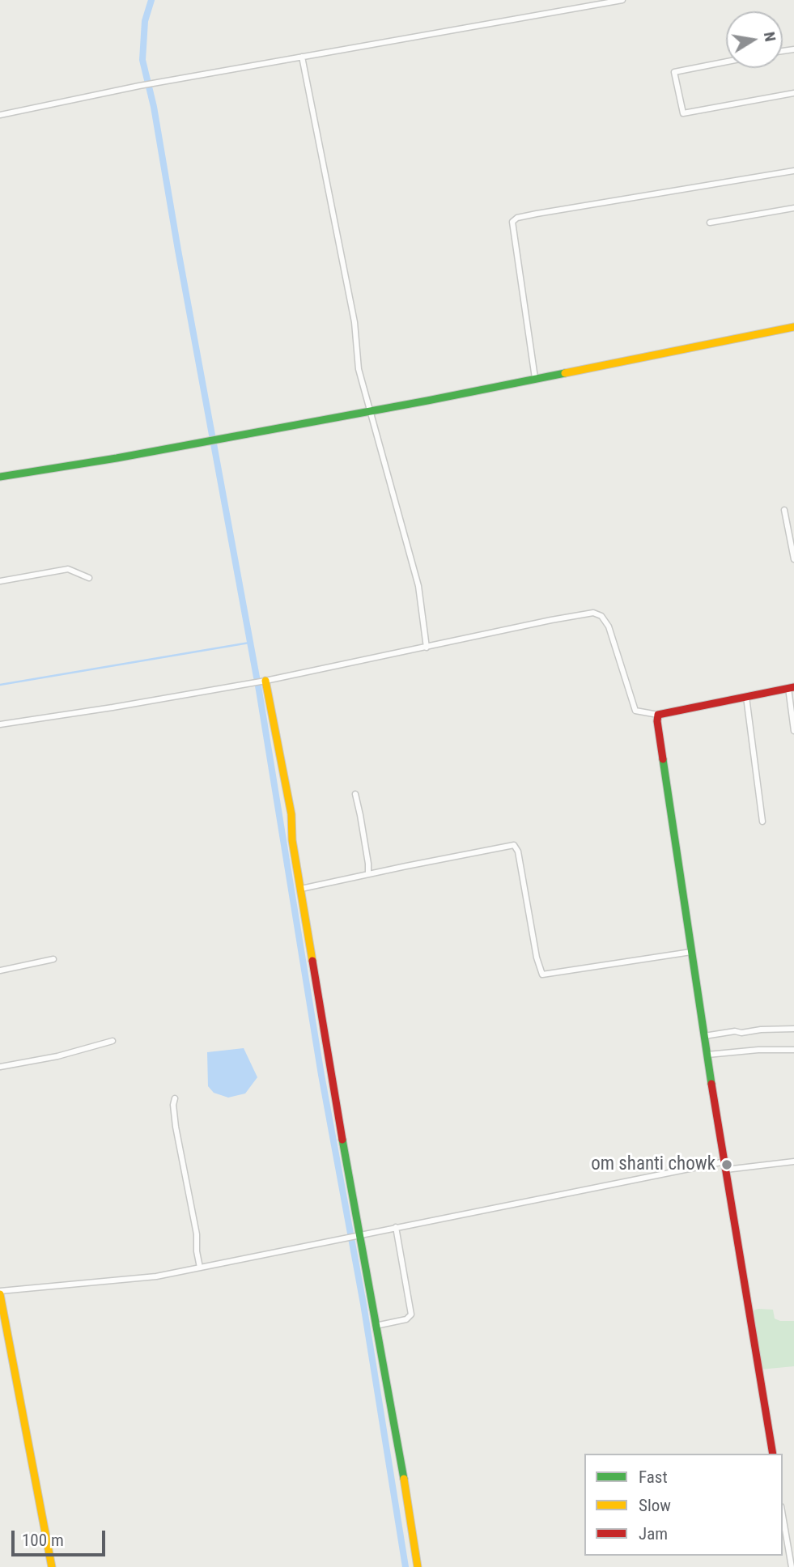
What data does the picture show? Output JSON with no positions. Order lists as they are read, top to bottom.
{
  "places": ["om shanti chowk"],
  "legend": ["Fast", "Slow", "Jam"],
  "scale_bar": "100 m",
  "north": "right"
}
